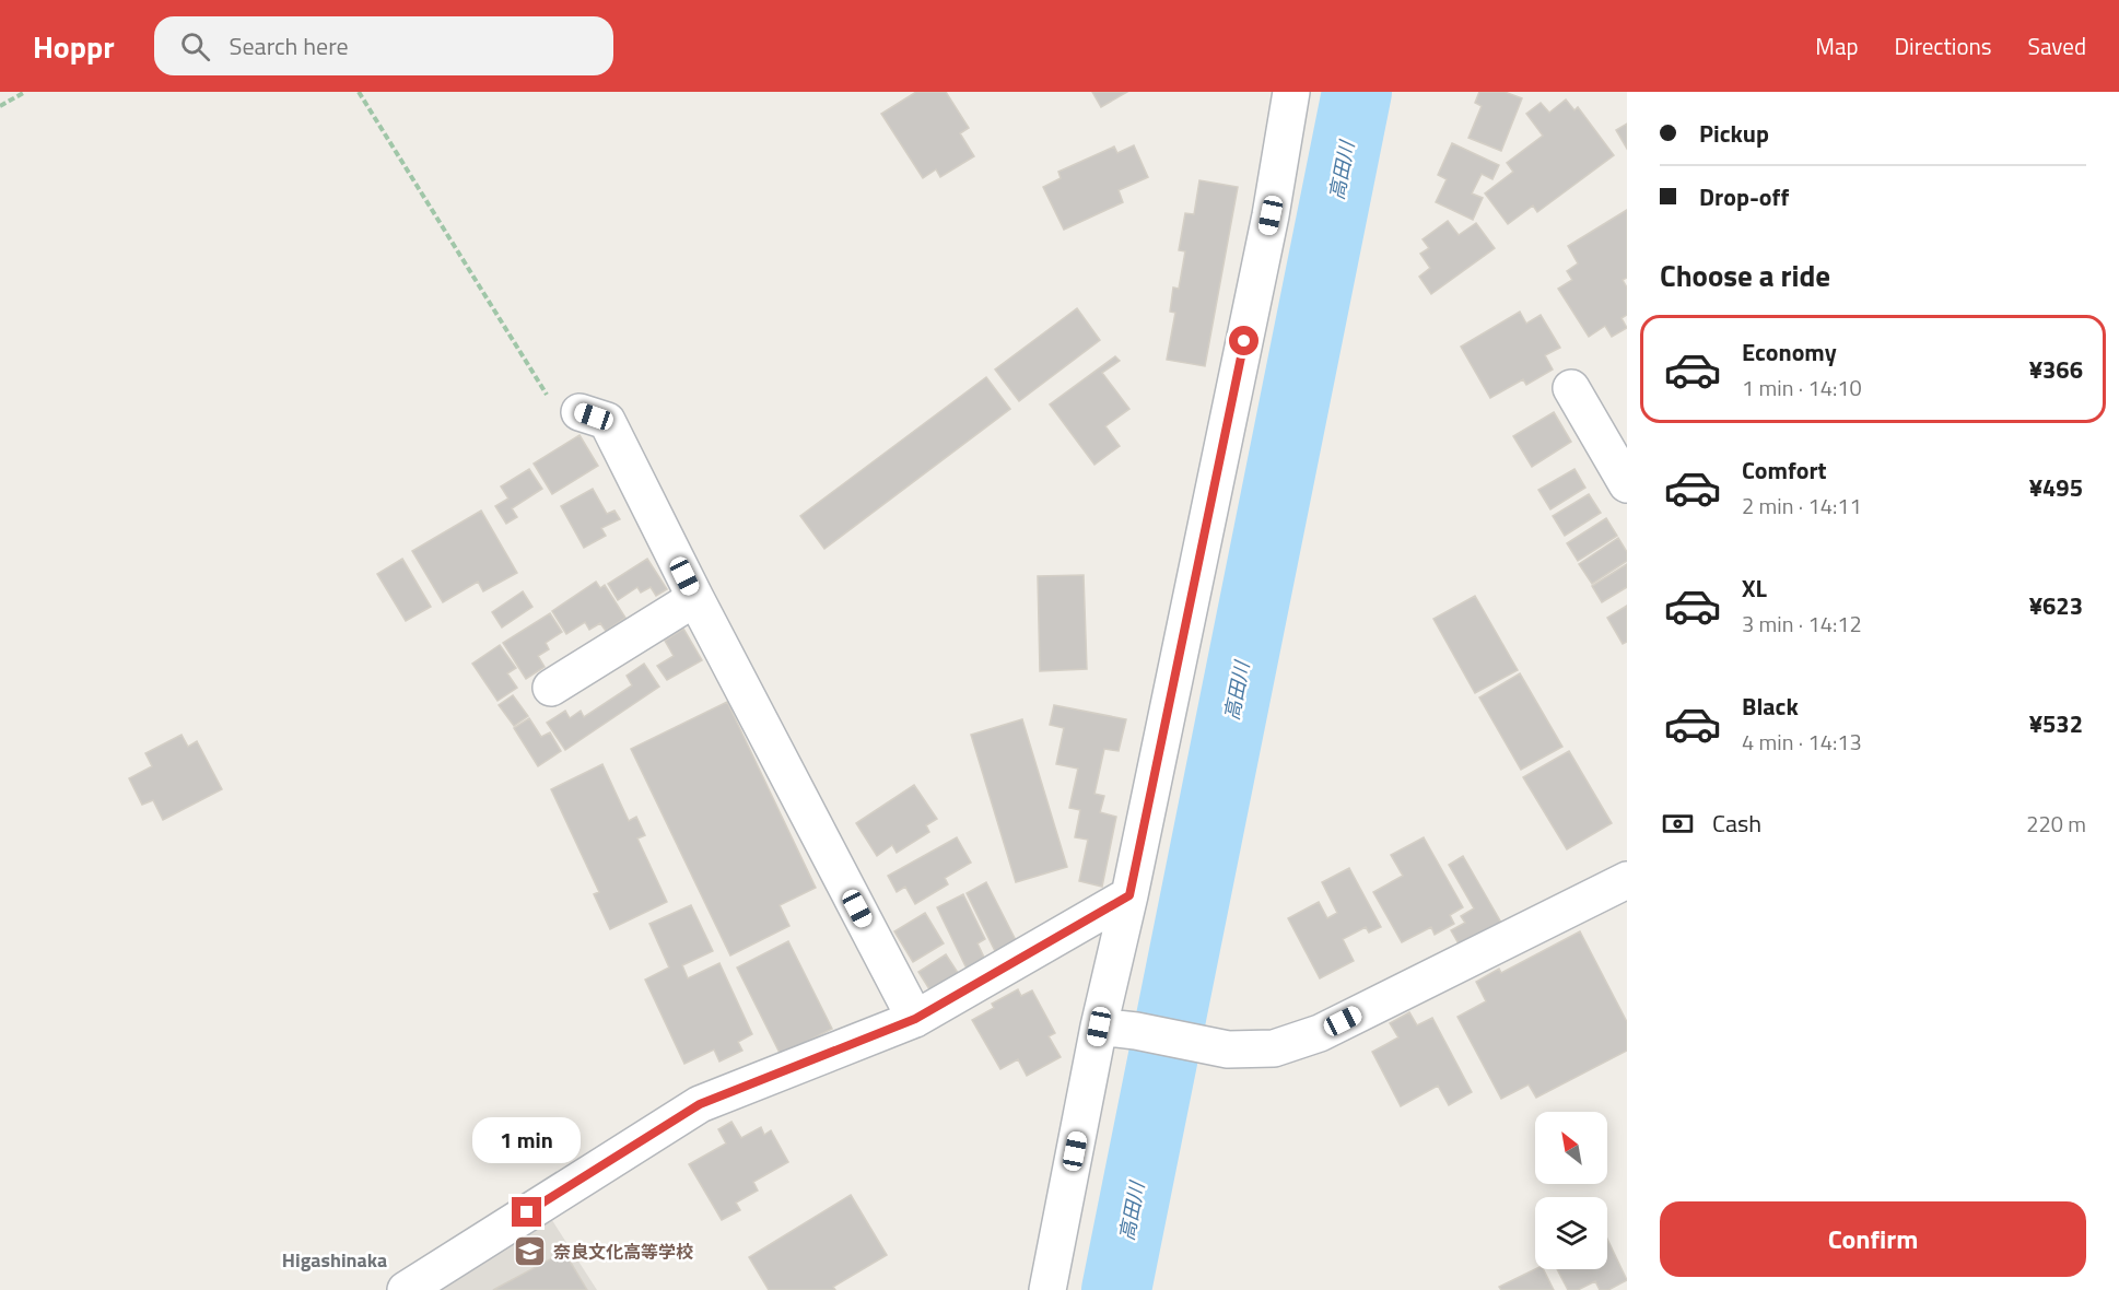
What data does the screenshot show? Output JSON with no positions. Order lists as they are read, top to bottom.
{
  "districts": ["Higashinaka"],
  "water": ["高田川"],
  "places": {
    "school or university": ["奈良文化高等学校"]
  },
  "north": "top left",
  "page": {
    "header": "Hoppr",
    "search": "Search here",
    "nav": ["Map", "Directions", "Saved"],
    "banner": ["Pickup", "Drop-off"],
    "heading": "Choose a ride",
    "list": [
      {
        "name": "Economy",
        "note": "1 min · 14:10",
        "value": "¥366"
      },
      {
        "name": "Comfort",
        "note": "2 min · 14:11",
        "value": "¥495"
      },
      {
        "name": "XL",
        "note": "3 min · 14:12",
        "value": "¥623"
      },
      {
        "name": "Black",
        "note": "4 min · 14:13",
        "value": "¥532"
      }
    ],
    "pay": ["Cash", "220 m"],
    "bubble": "1 min",
    "buttons": "Confirm"
  }
}
